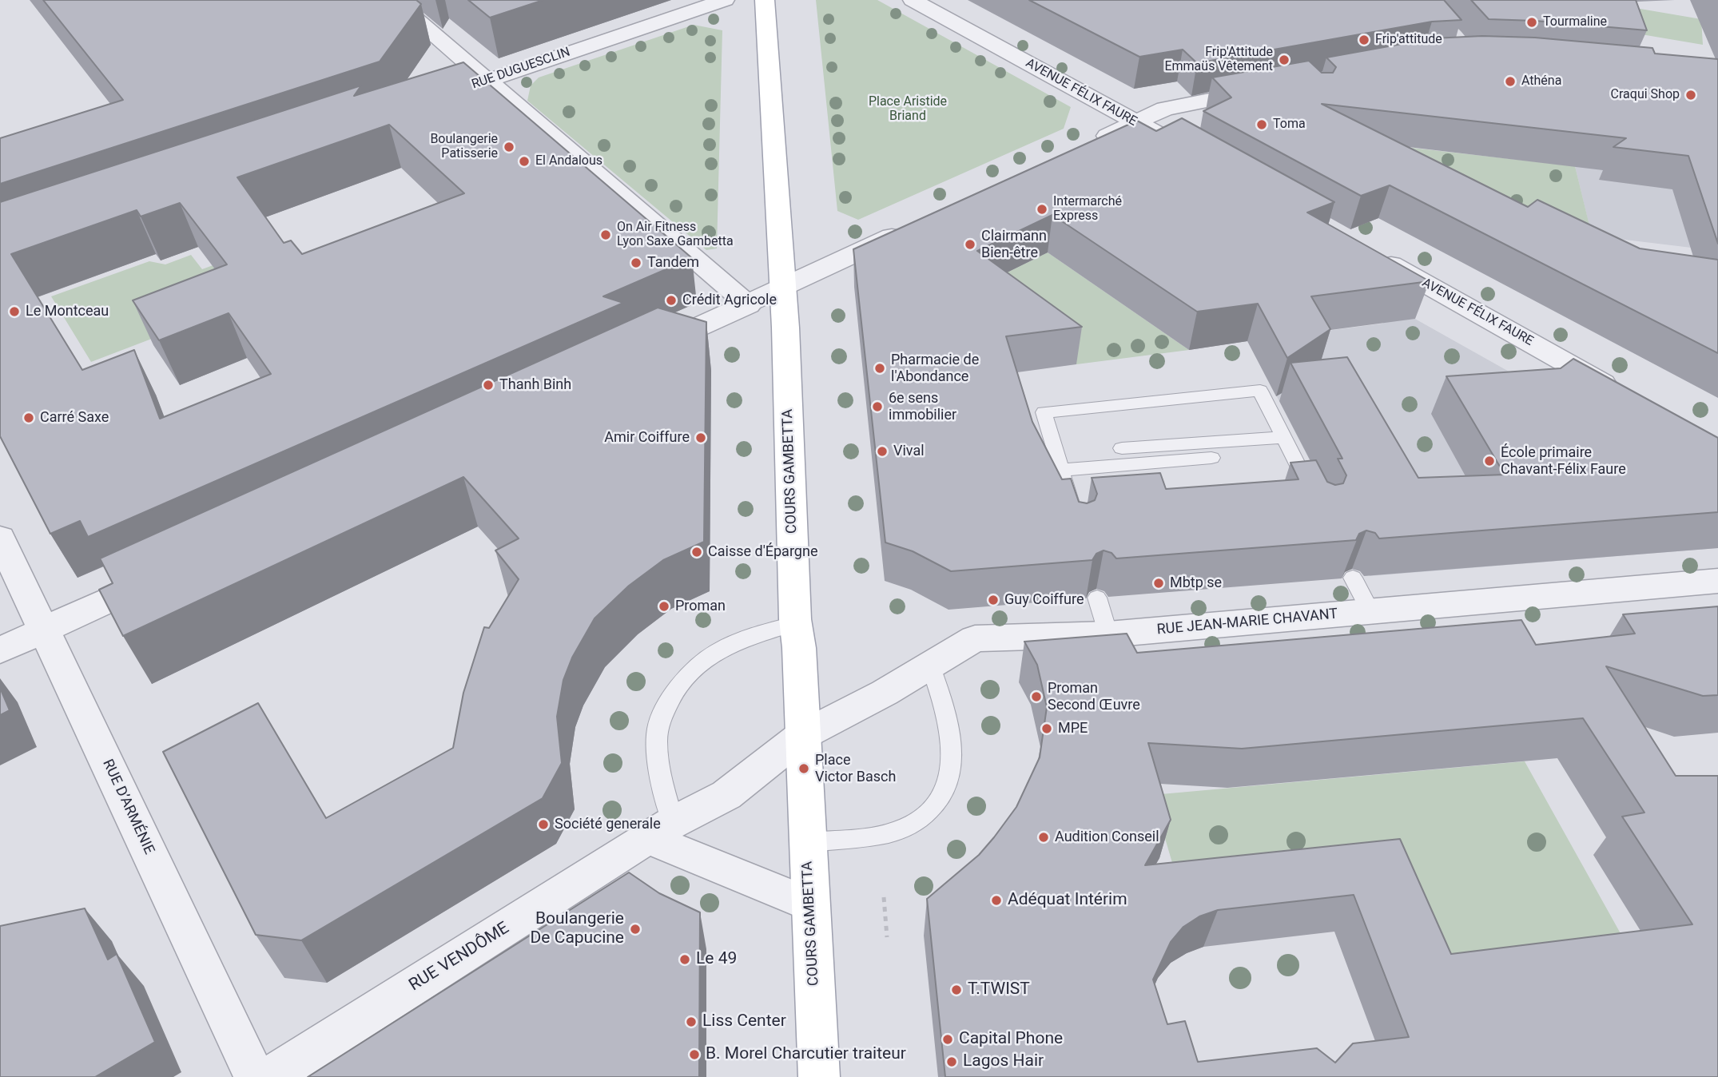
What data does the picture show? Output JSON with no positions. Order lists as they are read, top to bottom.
{
  "streets": {
    "main road": ["COURS GAMBETTA"],
    "street": [
      "RUE DUGUESCLIN",
      "AVENUE FÉLIX FAURE",
      "RUE JEAN-MARIE CHAVANT",
      "RUE D’ARMÉNIE",
      "RUE VENDÔME"
    ]
  },
  "crossings": [
    ["COURS GAMBETTA", "RUE JEAN-MARIE CHAVANT"],
    ["COURS GAMBETTA", "RUE VENDÔME"],
    ["RUE JEAN-MARIE CHAVANT", "RUE VENDÔME"]
  ],
  "parks": ["Place Aristide Briand"],
  "places": [
    "Tourmaline",
    "Frip'attitude",
    "Frip'Attitude Emmaüs Vêtement",
    "Athéna",
    "Craqui Shop",
    "Toma",
    "Boulangerie Patisserie",
    "El Andalous",
    "Intermarché Express",
    "On Air Fitness Lyon Saxe Gambetta",
    "Clairmann Bien-être",
    "Tandem",
    "Crédit Agricole",
    "Le Montceau",
    "Pharmacie de l'Abondance",
    "Thanh Binh",
    "6e sens immobilier",
    "Carré Saxe",
    "Amir Coiffure",
    "Vival",
    "École primaire Chavant-Félix Faure",
    "Caisse d'Épargne",
    "Mbtp se",
    "Guy Coiffure",
    "Proman",
    "Proman Second Œuvre",
    "MPE",
    "Place Victor Basch",
    "Société generale",
    "Audition Conseil",
    "Adéquat Intérim",
    "Boulangerie De Capucine",
    "Le 49",
    "T.TWIST",
    "Liss Center",
    "Capital Phone",
    "B. Morel Charcutier traiteur",
    "Lagos Hair"
  ]
}
